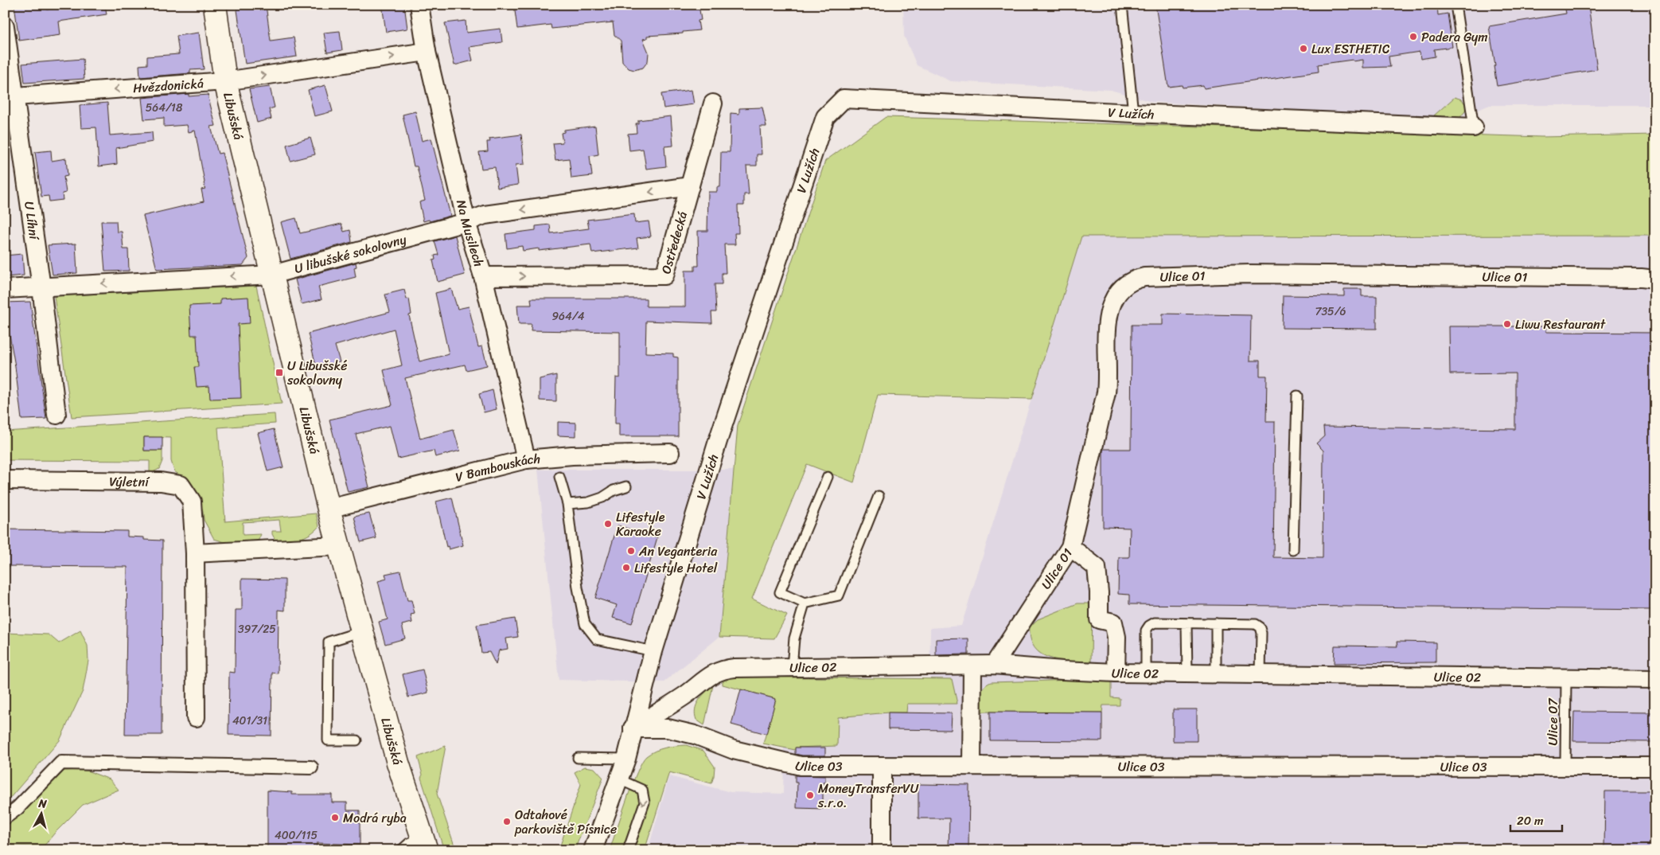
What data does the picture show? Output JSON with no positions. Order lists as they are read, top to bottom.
{
  "streets": {
    "main road": ["Libušská"],
    "street": [
      "Hvězdonická",
      "V Lužích",
      "U Líhní",
      "Na Musilech",
      "Ostředecká",
      "U libušské sokolovny",
      "Ulice 01",
      "V Bambouskách",
      "Výletní",
      "Ulice 02",
      "Ulice 03"
    ],
    "lane": ["Ulice 07"]
  },
  "crossings": [
    ["Hvězdonická", "Libušská"],
    ["Hvězdonická", "U Líhní"],
    ["Hvězdonická", "Na Musilech"],
    ["V Lužích", "Ulice 02"],
    ["V Lužích", "Ulice 03"],
    ["Libušská", "U libušské sokolovny"],
    ["Libušská", "V Bambouskách"],
    ["U Líhní", "U libušské sokolovny"],
    ["Na Musilech", "Ostředecká"],
    ["Na Musilech", "U libušské sokolovny"],
    ["Na Musilech", "V Bambouskách"],
    ["Ostředecká", "U libušské sokolovny"],
    ["Ulice 01", "Ulice 02"],
    ["Ulice 02", "Ulice 07"],
    ["Ulice 02", "Ulice 03"],
    ["Ulice 07", "Ulice 03"]
  ],
  "one_way": ["Ostředecká", "U libušské sokolovny"],
  "places": {
    "other": [
      "Padera Gym",
      "Lux ESTHETIC",
      "Liwu Restaurant",
      "Lifestyle Karaoke",
      "An Veganteria",
      "Lifestyle Hotel",
      "MoneyTransferVU s.r.o.",
      "Modrá ryba",
      "Odtahové parkoviště Písnice"
    ],
    "transit": ["U Libušské sokolovny"]
  },
  "house_numbers": [
    "564/18",
    "735/6",
    "964/4",
    "397/25",
    "401/31",
    "400/115"
  ],
  "scale_bar": "20 m",
  "north": "top"
}
